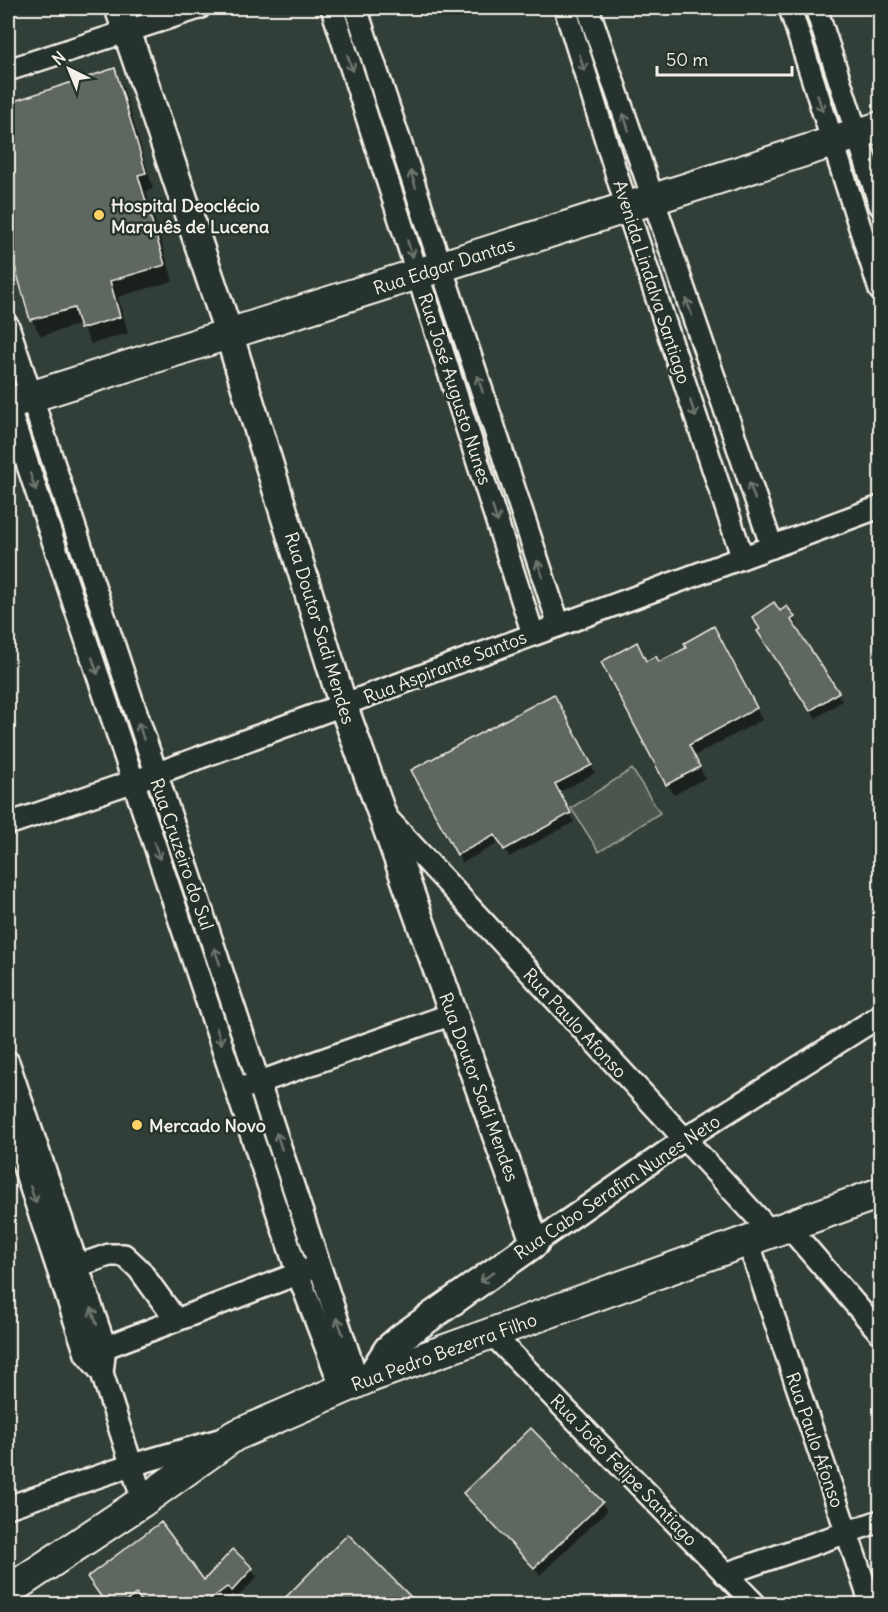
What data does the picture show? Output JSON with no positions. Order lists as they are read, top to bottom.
{
  "streets": {
    "main road": ["Rua Edgar Dantas", "Rua Pedro Bezerra Filho"],
    "street": [
      "Avenida Lindalva Santiago",
      "Rua José Augusto Nunes",
      "Rua Doutor Sadi Mendes",
      "Rua Aspirante Santos",
      "Rua Cruzeiro do Sul",
      "Rua Paulo Afonso",
      "Rua Cabo Serafim Nunes Neto",
      "Rua João Felipe Santiago"
    ]
  },
  "crossings": [
    ["Rua Edgar Dantas", "Avenida Lindalva Santiago"],
    ["Rua Edgar Dantas", "Rua José Augusto Nunes"],
    ["Rua Edgar Dantas", "Rua Doutor Sadi Mendes"],
    ["Rua Edgar Dantas", "Rua Cruzeiro do Sul"],
    ["Avenida Lindalva Santiago", "Rua Aspirante Santos"],
    ["Rua José Augusto Nunes", "Rua Aspirante Santos"],
    ["Rua Doutor Sadi Mendes", "Rua Aspirante Santos"],
    ["Rua Doutor Sadi Mendes", "Rua Paulo Afonso"],
    ["Rua Doutor Sadi Mendes", "Rua Cabo Serafim Nunes Neto"],
    ["Rua Aspirante Santos", "Rua Cruzeiro do Sul"],
    ["Rua Cruzeiro do Sul", "Rua Cabo Serafim Nunes Neto"],
    ["Rua Cruzeiro do Sul", "Rua Pedro Bezerra Filho"],
    ["Rua Paulo Afonso", "Rua Cabo Serafim Nunes Neto"],
    ["Rua Paulo Afonso", "Rua Pedro Bezerra Filho"],
    ["Rua Cabo Serafim Nunes Neto", "Rua Pedro Bezerra Filho"],
    ["Rua Pedro Bezerra Filho", "Rua João Felipe Santiago"]
  ],
  "one_way": ["Rua Cabo Serafim Nunes Neto"],
  "places": ["Hospital Deoclécio Marquês de Lucena", "Mercado Novo"],
  "scale_bar": "50 m",
  "north": "top left"
}
